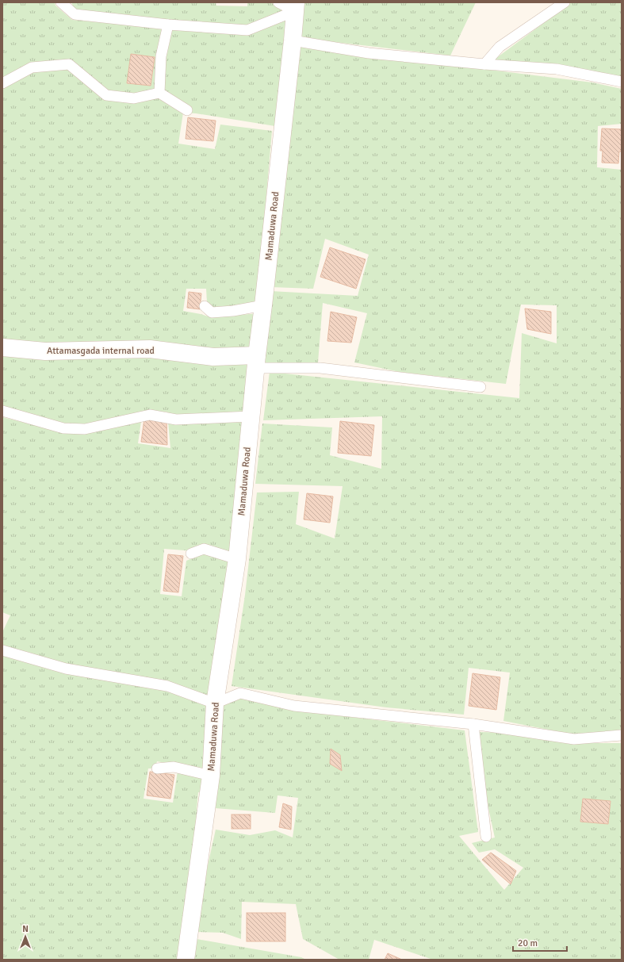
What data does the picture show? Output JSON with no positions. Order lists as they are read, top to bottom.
{
  "streets": {
    "street": ["Mamaduwa Road", "Attamasgada internal road"]
  },
  "crossings": [
    ["Mamaduwa Road", "Attamasgada internal road"]
  ],
  "scale_bar": "20 m",
  "north": "top"
}
